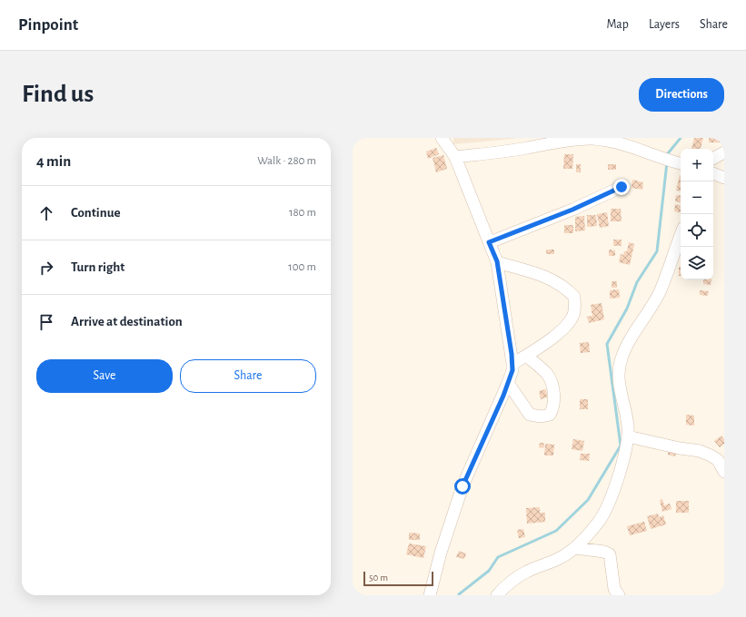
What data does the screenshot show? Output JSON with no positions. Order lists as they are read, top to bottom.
{
  "scale_bar": "50 m",
  "page": {
    "header": "Pinpoint",
    "nav": ["Map", "Layers", "Share"],
    "buttons": [
      "Directions",
      ["Save", "Share"]
    ],
    "title": "Find us",
    "heading": ["4 min", "Walk · 280 m"],
    "map_buttons": ["+", "−"],
    "list": [
      ["Continue", "180 m"],
      ["Turn right", "100 m"],
      "Arrive at destination"
    ],
    "scale": "50 m"
  }
}
